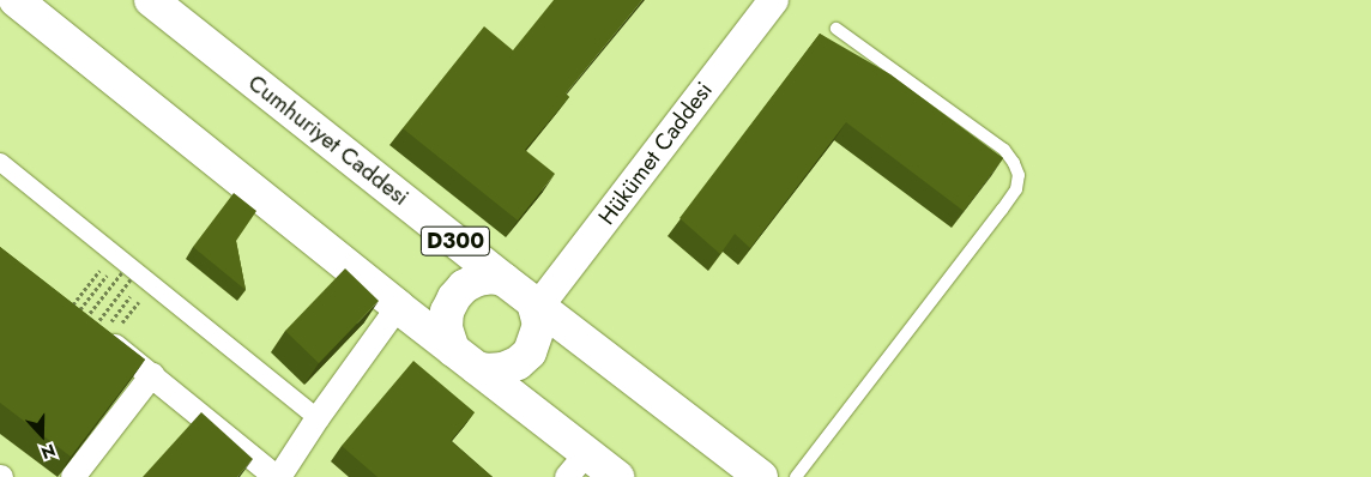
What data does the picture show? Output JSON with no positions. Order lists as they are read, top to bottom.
{
  "streets": {
    "highway": ["Cumhuriyet Caddesi", "D300"],
    "street": ["Hükümet Caddesi"]
  },
  "crossings": [
    ["Cumhuriyet Caddesi", "Hükümet Caddesi"]
  ],
  "north": "bottom"
}
